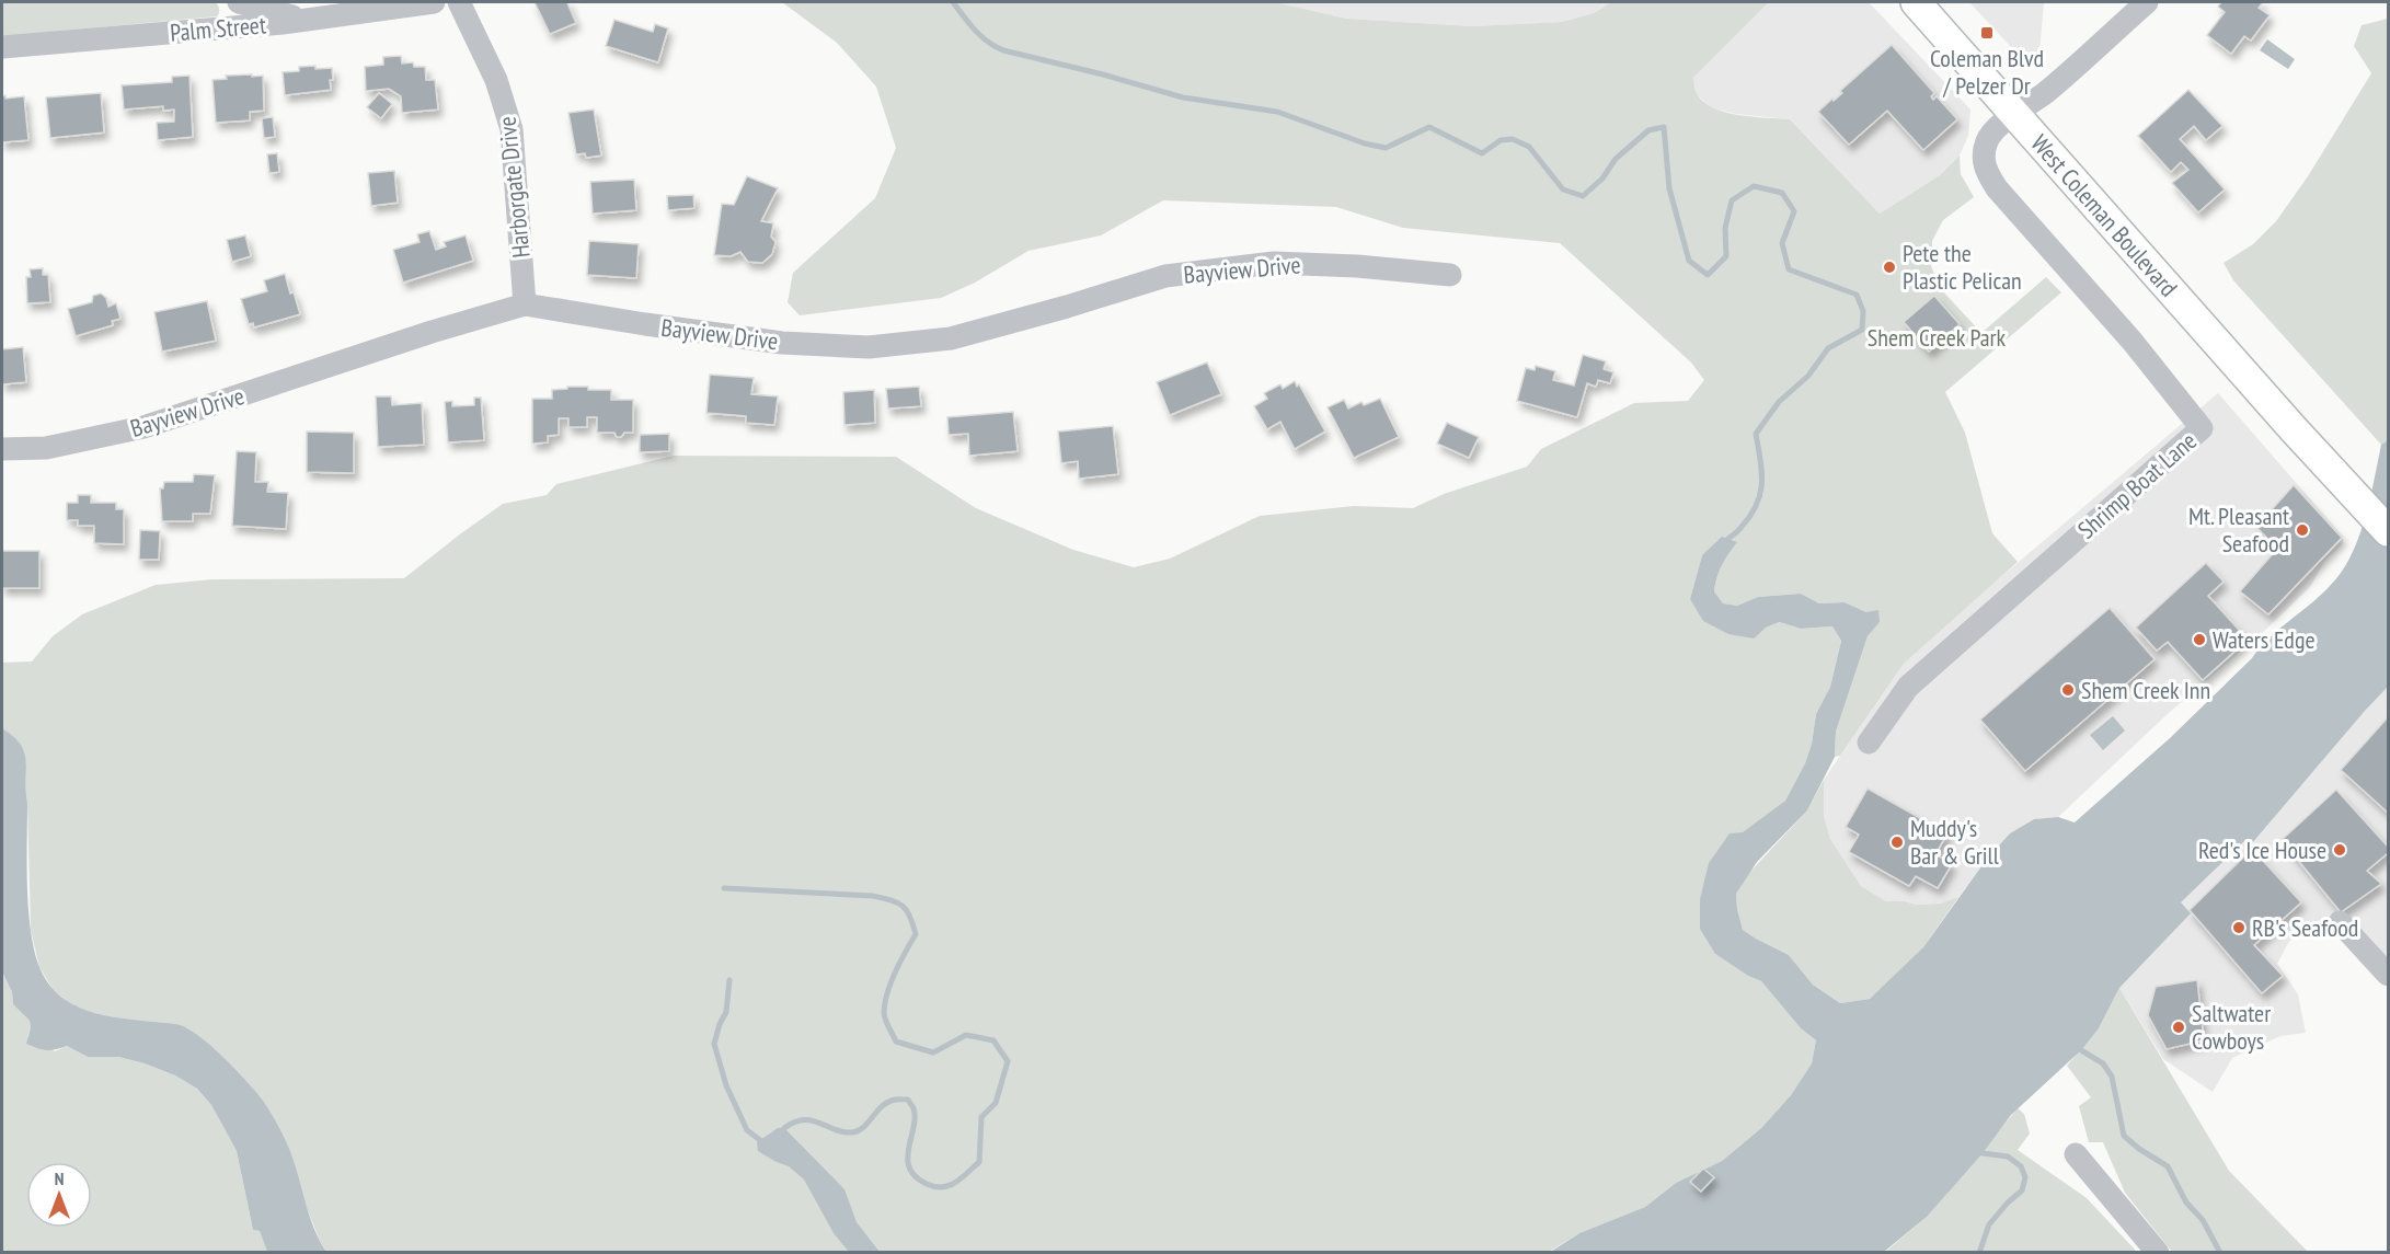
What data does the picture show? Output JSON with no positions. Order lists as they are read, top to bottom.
{
  "streets": {
    "main road": ["West Coleman Boulevard"],
    "street": [
      "Palm Street",
      "Harborgate Drive",
      "Bayview Drive",
      "Shrimp Boat Lane"
    ]
  },
  "crossings": [
    ["Harborgate Drive", "Bayview Drive"],
    ["West Coleman Boulevard", "Shrimp Boat Lane"]
  ],
  "parks": ["Shem Creek Park"],
  "places": {
    "transit": ["Coleman Blvd / Pelzer Dr"],
    "other": [
      "Pete the Plastic Pelican",
      "Mt. Pleasant Seafood",
      "Waters Edge",
      "Shem Creek Inn",
      "Muddy's Bar & Grill",
      "Red's Ice House",
      "RB's Seafood",
      "Saltwater Cowboys"
    ]
  },
  "north": "top"
}
